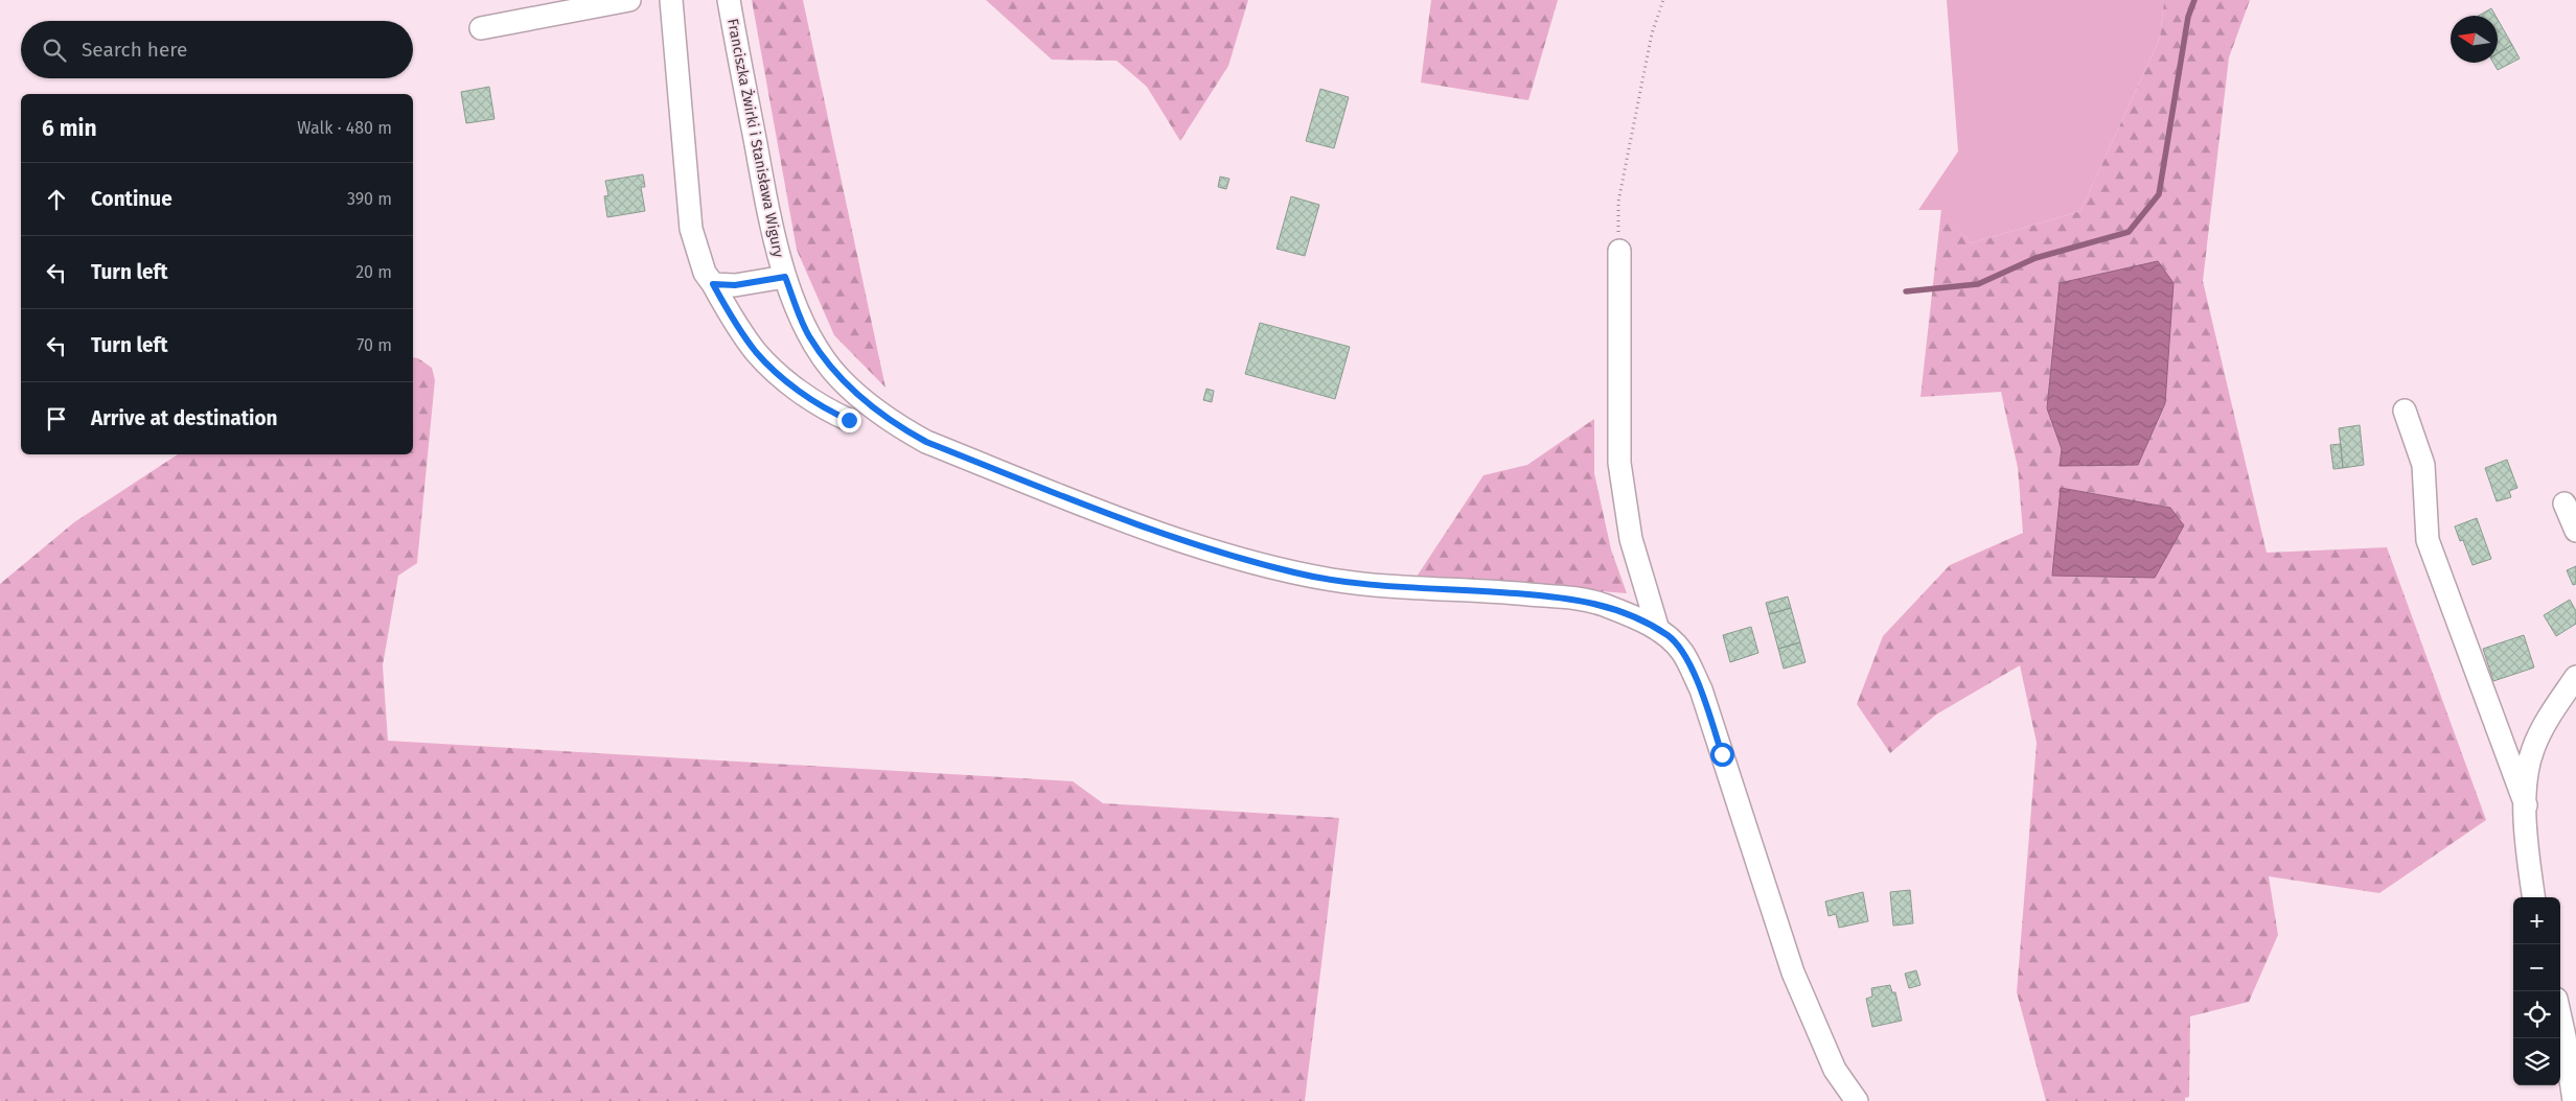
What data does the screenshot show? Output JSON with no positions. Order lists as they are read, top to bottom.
{
  "streets": {
    "street": ["Franciszka Żwirki i Stanisława Wigury"]
  },
  "north": "left",
  "page": {
    "search": "Search here",
    "heading": ["6 min", "Walk · 480 m"],
    "list": [
      ["Continue", "390 m"],
      ["Turn left", "20 m"],
      ["Turn left", "70 m"],
      "Arrive at destination"
    ],
    "map_buttons": ["+", "−"]
  }
}
